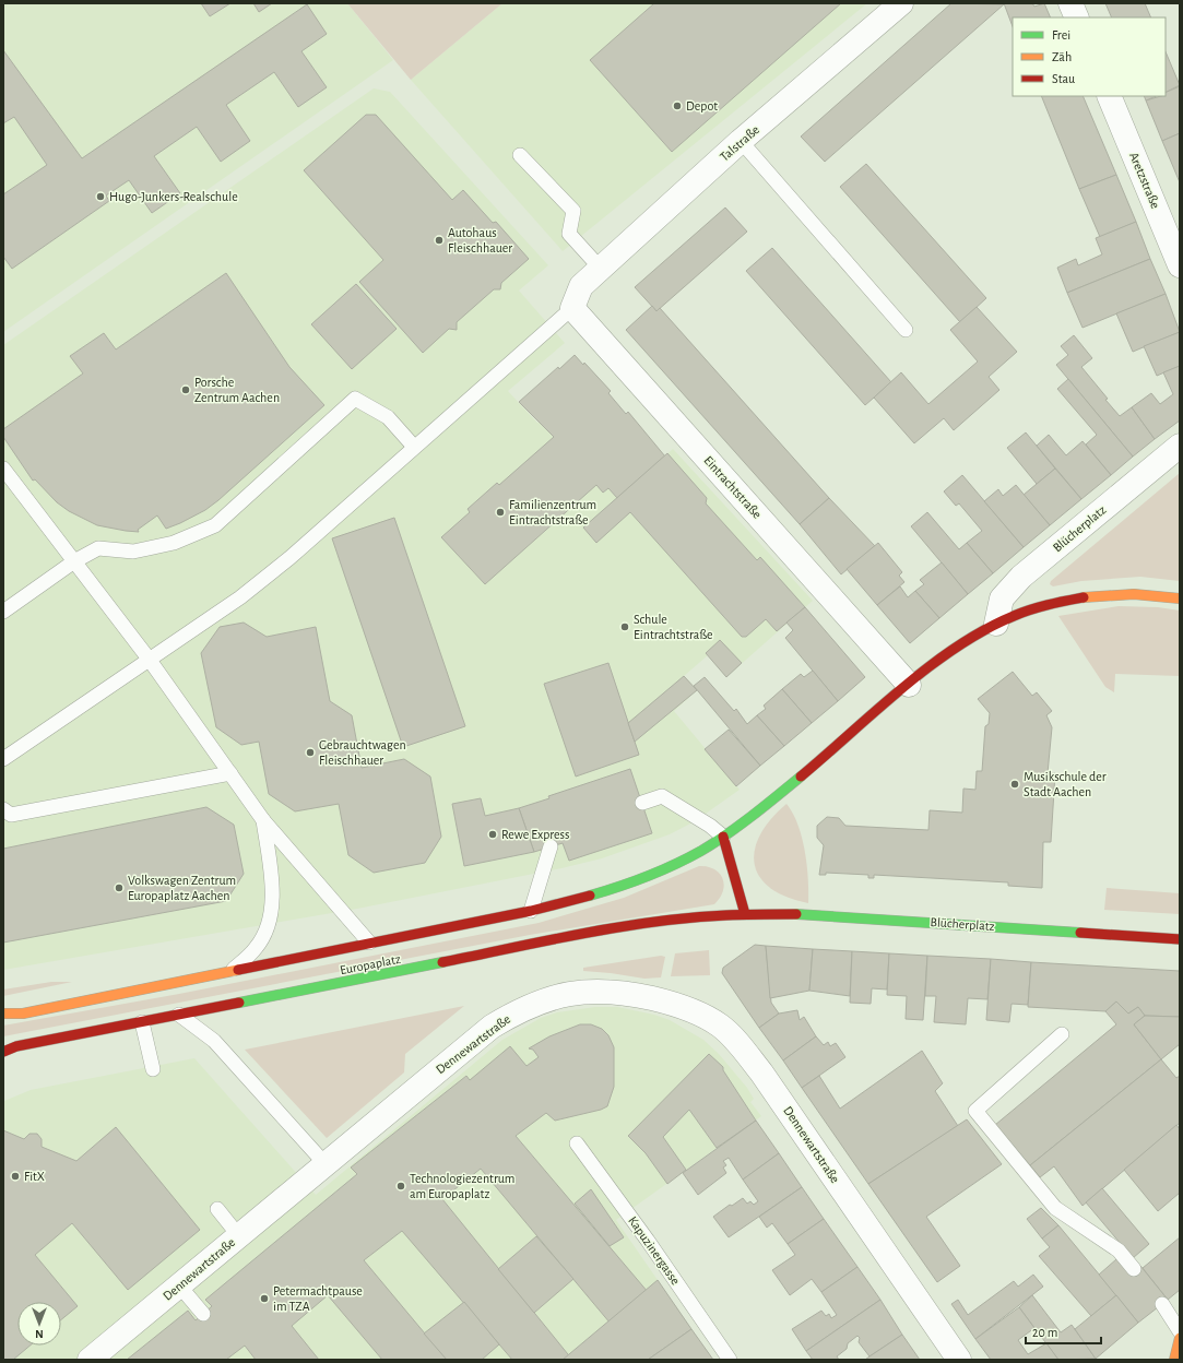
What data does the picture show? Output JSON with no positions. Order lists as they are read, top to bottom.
{
  "streets": {
    "main road": ["Blücherplatz", "Europaplatz"],
    "street": [
      "Talstraße",
      "Aretzstraße",
      "Eintrachtstraße",
      "Dennewartstraße"
    ],
    "lane": ["Kapuzinergasse"]
  },
  "crossings": [
    ["Talstraße", "Eintrachtstraße"],
    ["Blücherplatz", "Europaplatz"]
  ],
  "places": [
    "Depot",
    "Hugo-Junkers-Realschule",
    "Autohaus Fleischhauer",
    "Porsche Zentrum Aachen",
    "Familienzentrum Eintrachtstraße",
    "Schule Eintrachtstraße",
    "Gebrauchtwagen Fleischhauer",
    "Musikschule der Stadt Aachen",
    "Rewe Express",
    "Volkswagen Zentrum Europaplatz Aachen",
    "FitX",
    "Technologiezentrum am Europaplatz",
    "Petermachtpause im TZA"
  ],
  "legend": ["Frei", "Zäh", "Stau"],
  "scale_bar": "20 m",
  "north": "bottom"
}
